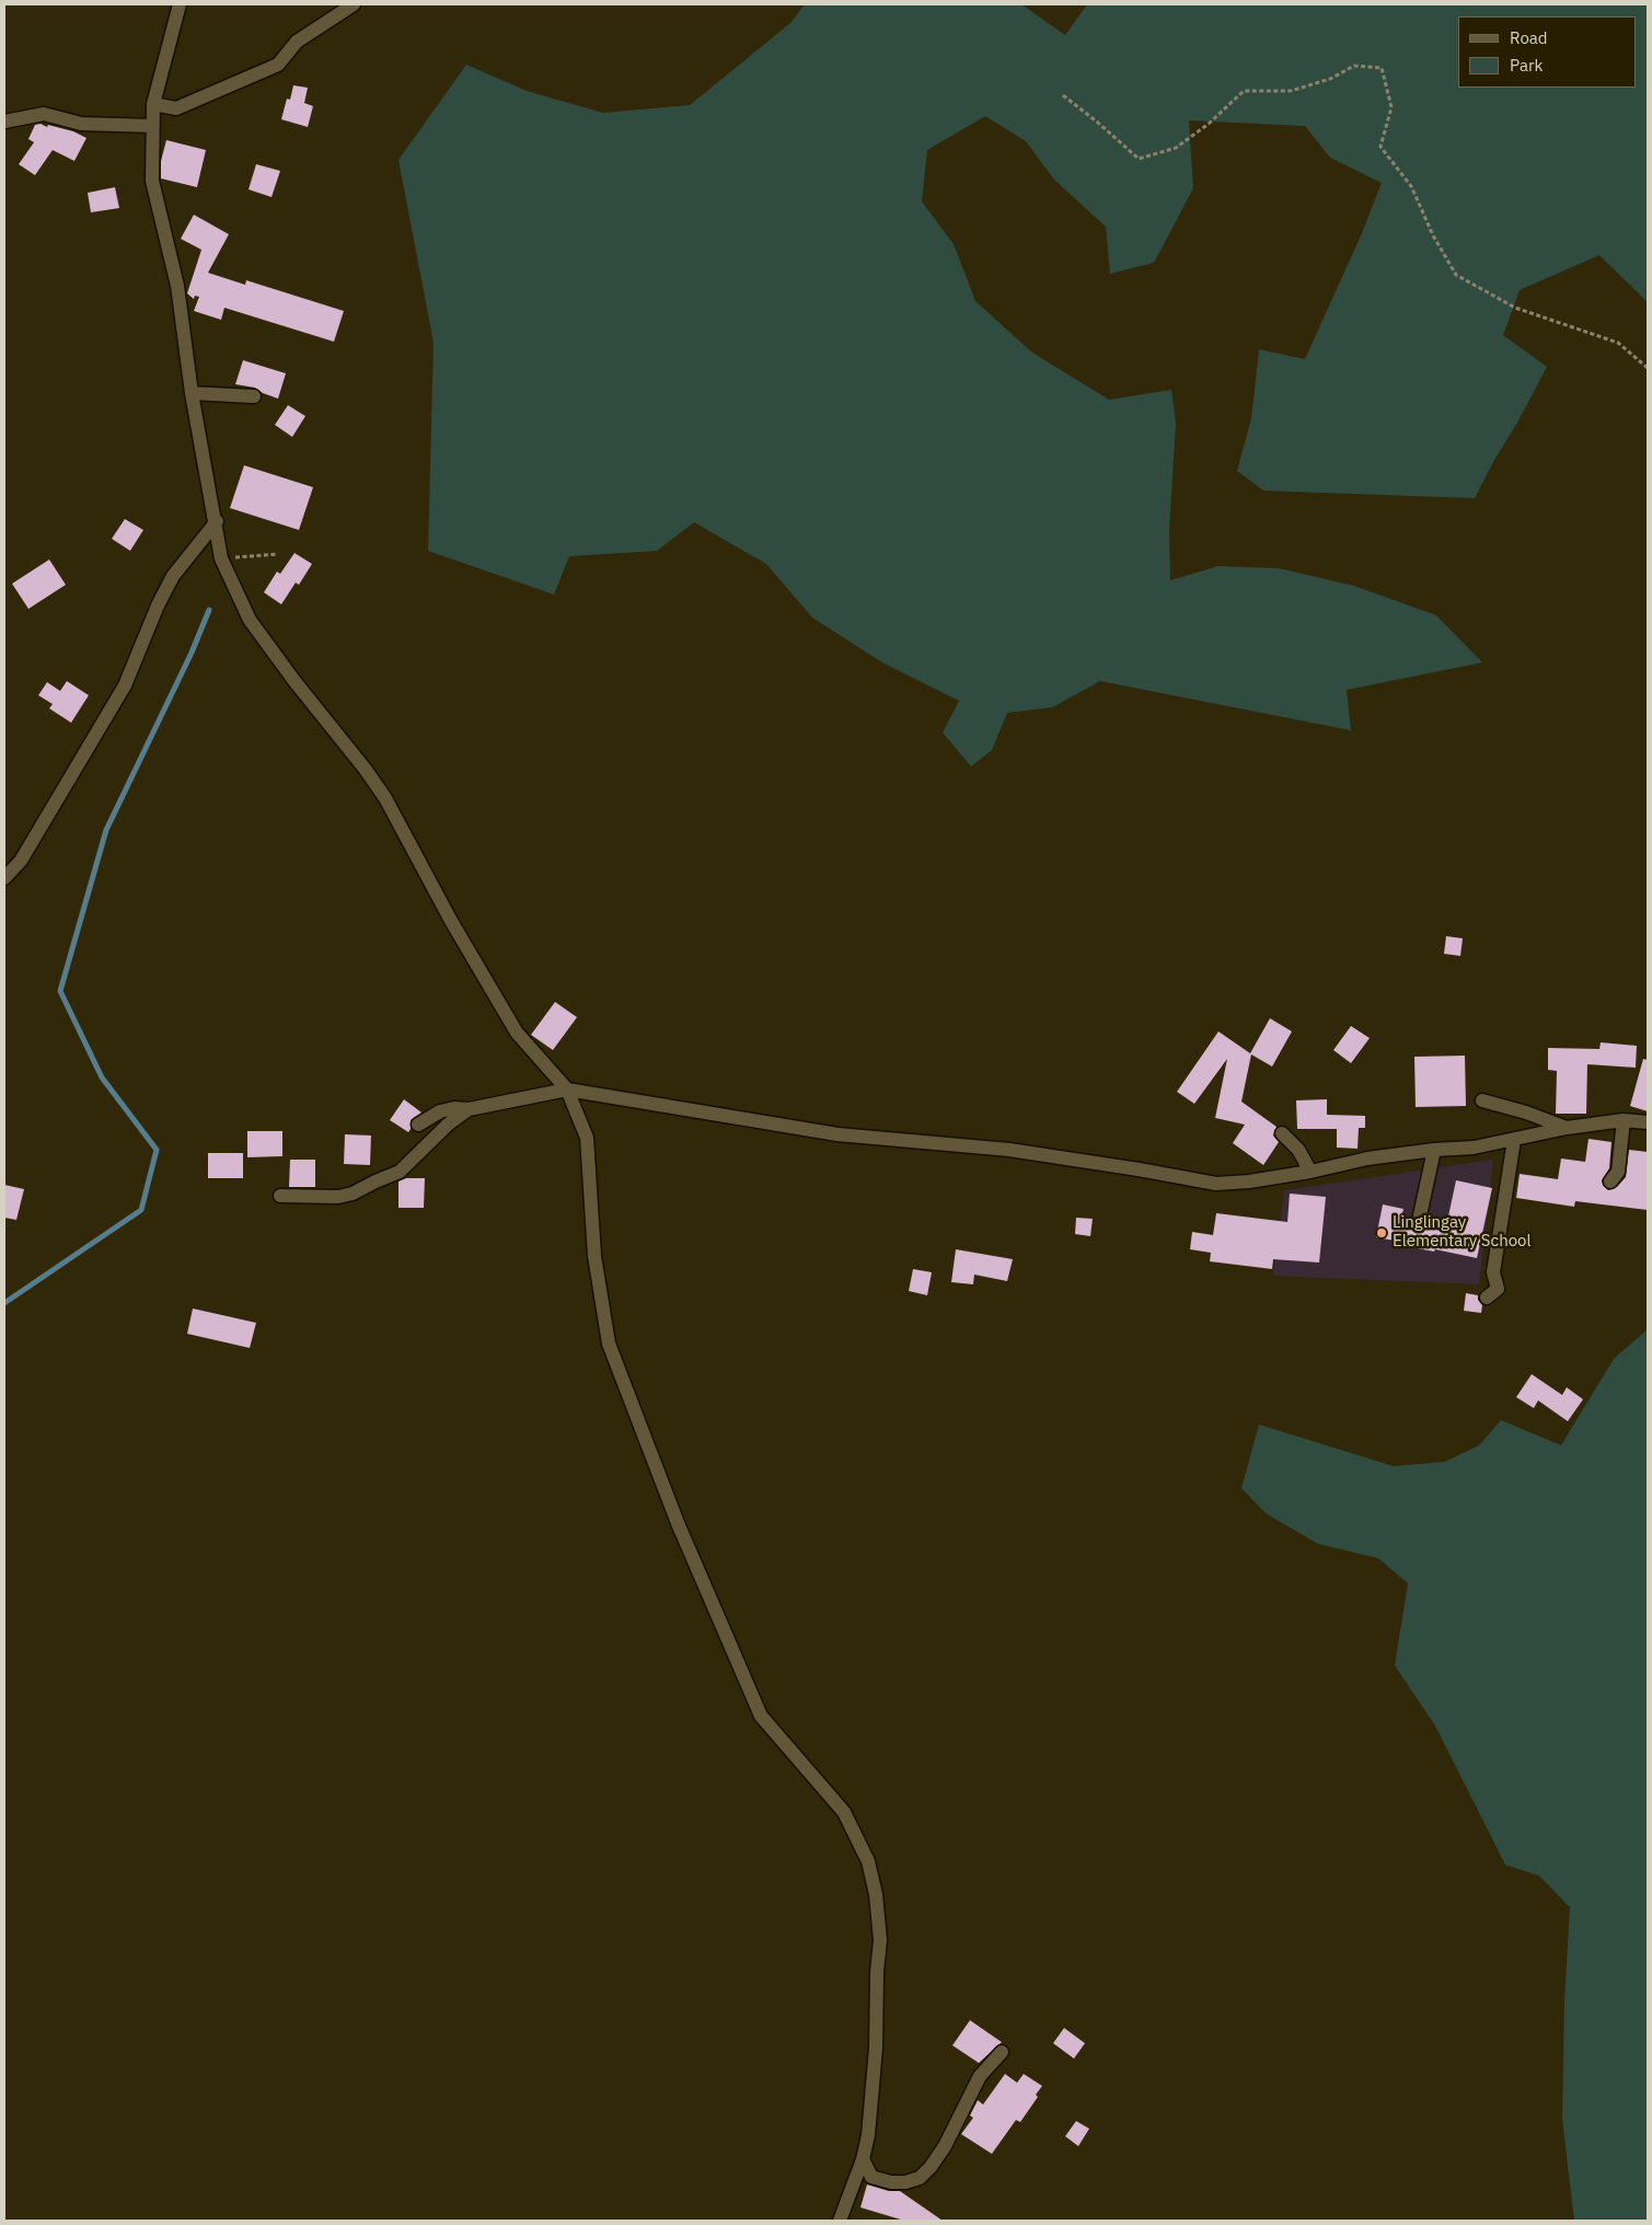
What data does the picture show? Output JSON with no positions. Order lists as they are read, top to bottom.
{
  "places": ["Linglingay Elementary School"],
  "legend": ["Road", "Park"]
}
